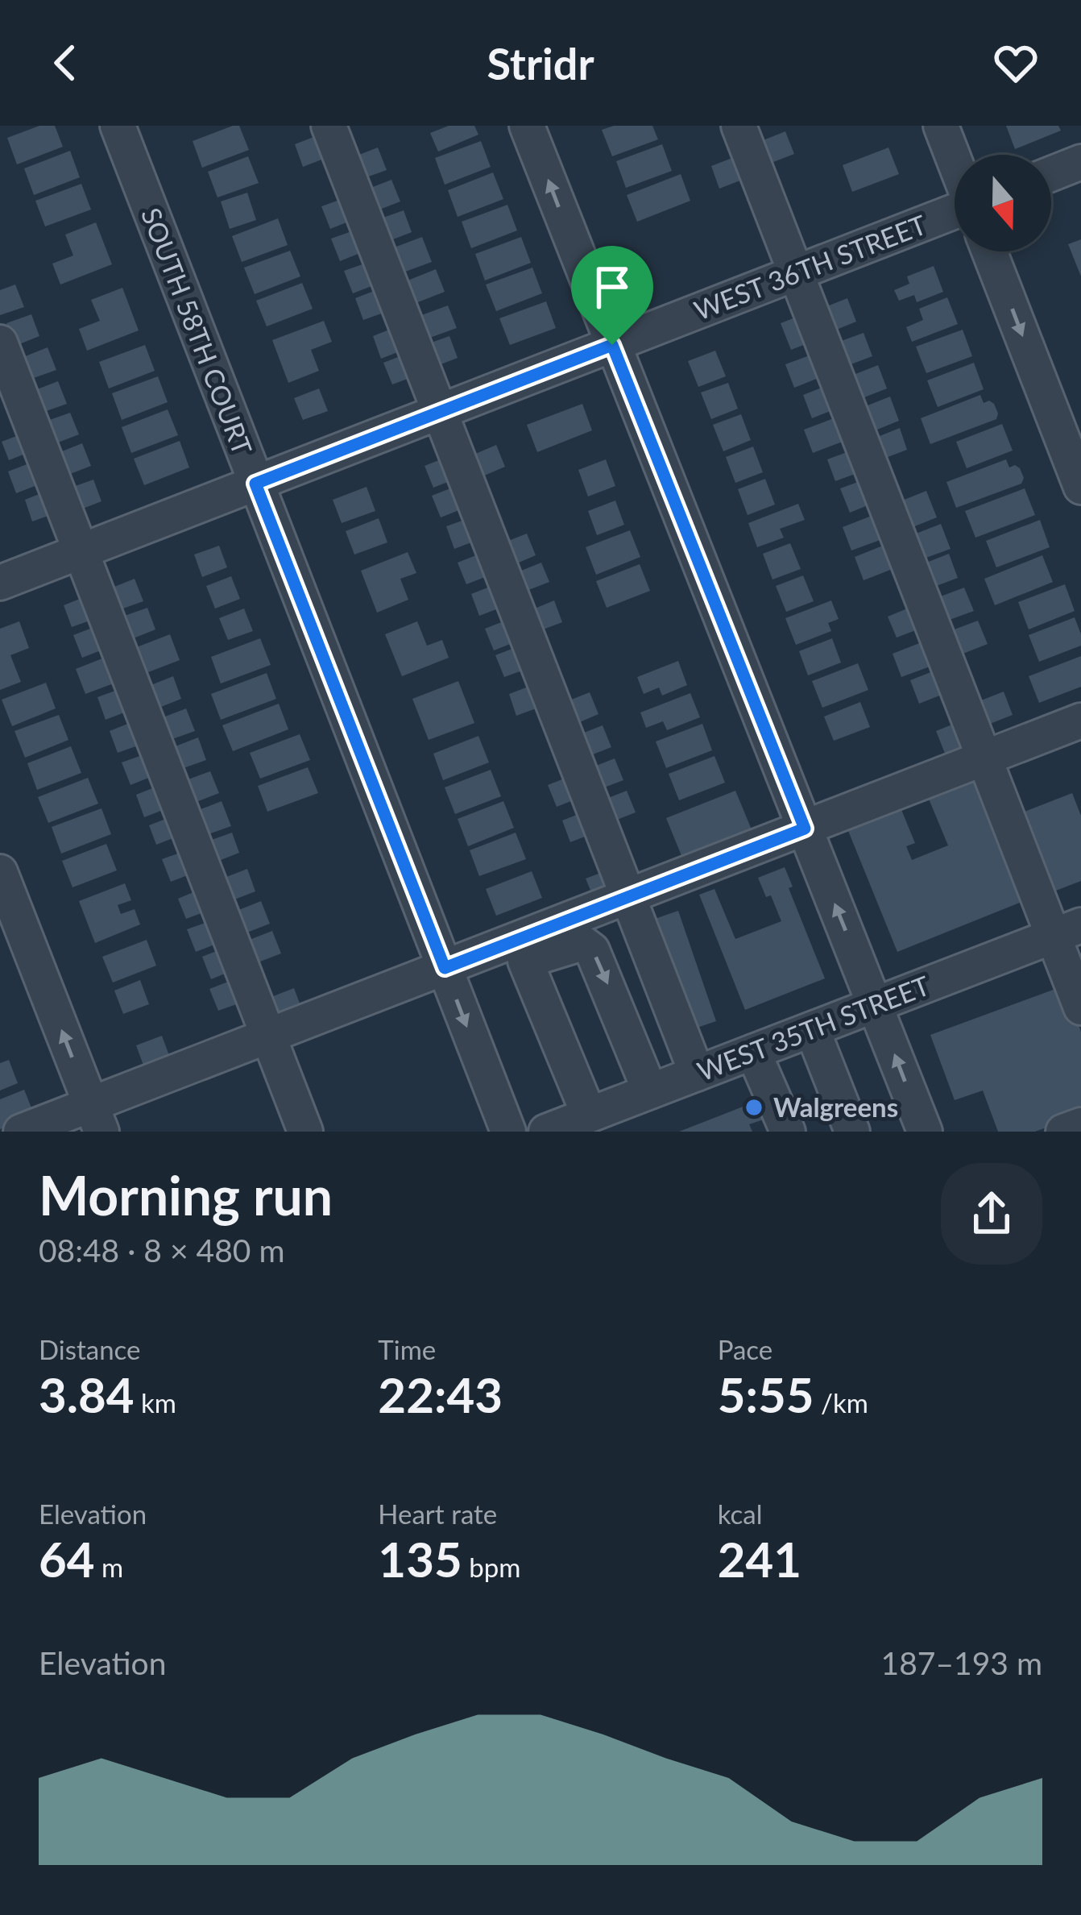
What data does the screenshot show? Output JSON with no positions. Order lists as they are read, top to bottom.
{
  "streets": {
    "street": ["WEST 36TH STREET", "SOUTH 58TH COURT", "WEST 35TH STREET"]
  },
  "crossings": [
    ["WEST 36TH STREET", "SOUTH 58TH COURT"]
  ],
  "places": ["Walgreens"],
  "north": "bottom",
  "page": {
    "header": "Stridr",
    "heading": ["Morning run", "08:48 · 8 × 480 m"],
    "stats": [
      ["Distance", "3.84 km"],
      ["Time", "22:43"],
      ["Pace", "5:55 /km"],
      ["Elevation", "64 m"],
      ["Heart rate", "135 bpm"],
      ["kcal", "241"]
    ],
    "chart": ["Elevation", "187–193 m"]
  }
}
